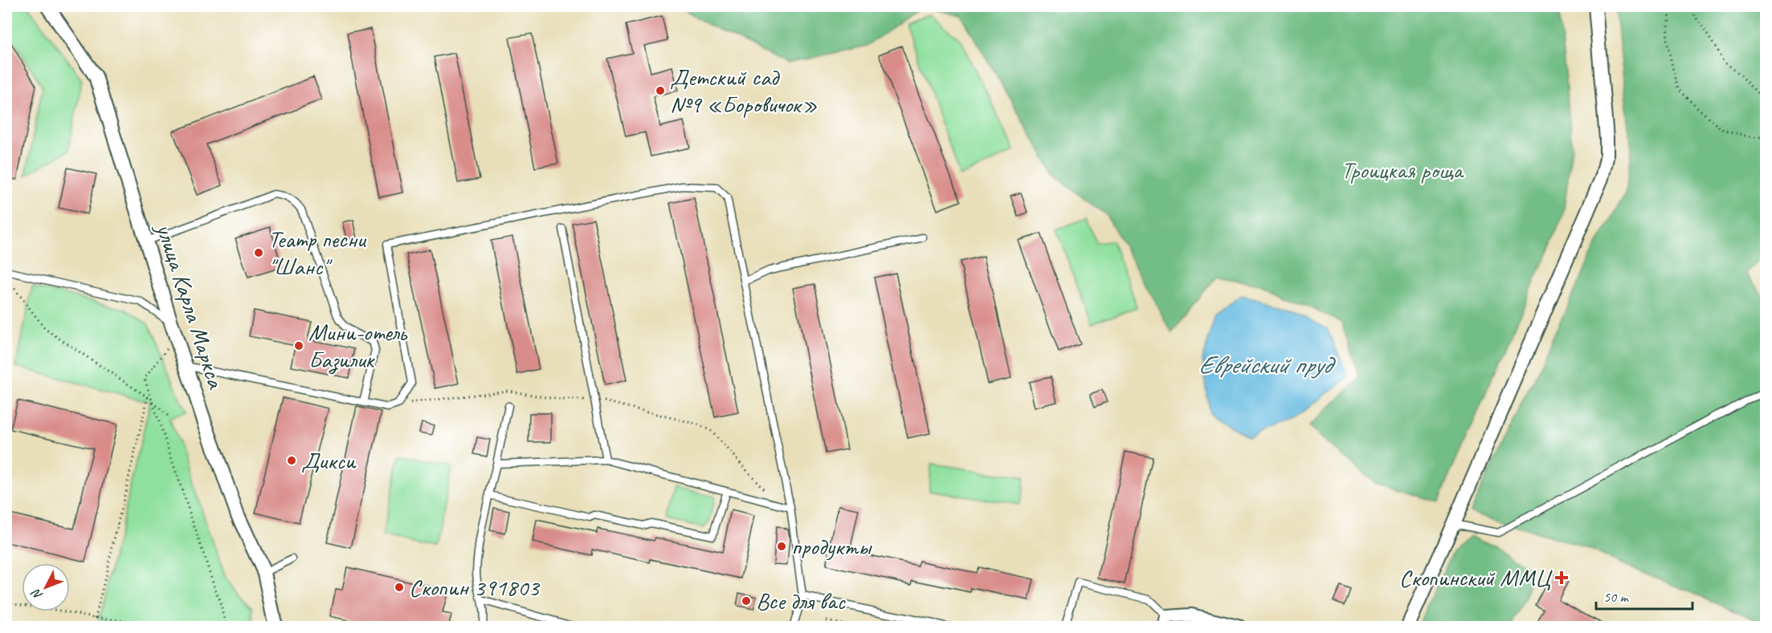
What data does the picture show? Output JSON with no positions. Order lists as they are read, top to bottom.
{
  "streets": {
    "street": ["улица Карла Маркса"]
  },
  "water": ["Еврейский пруд"],
  "parks": ["Троицкая роща"],
  "places": {
    "other": [
      "Детский сад №9 «Боровичок»",
      "Театр песни \"Шанс\"",
      "Мини-отель Базилик",
      "Дикси",
      "продукты",
      "Скопин 391803",
      "Все для вас"
    ],
    "health": ["Скопинский ММЦ"]
  },
  "scale_bar": "50 m",
  "north": "bottom left"
}
